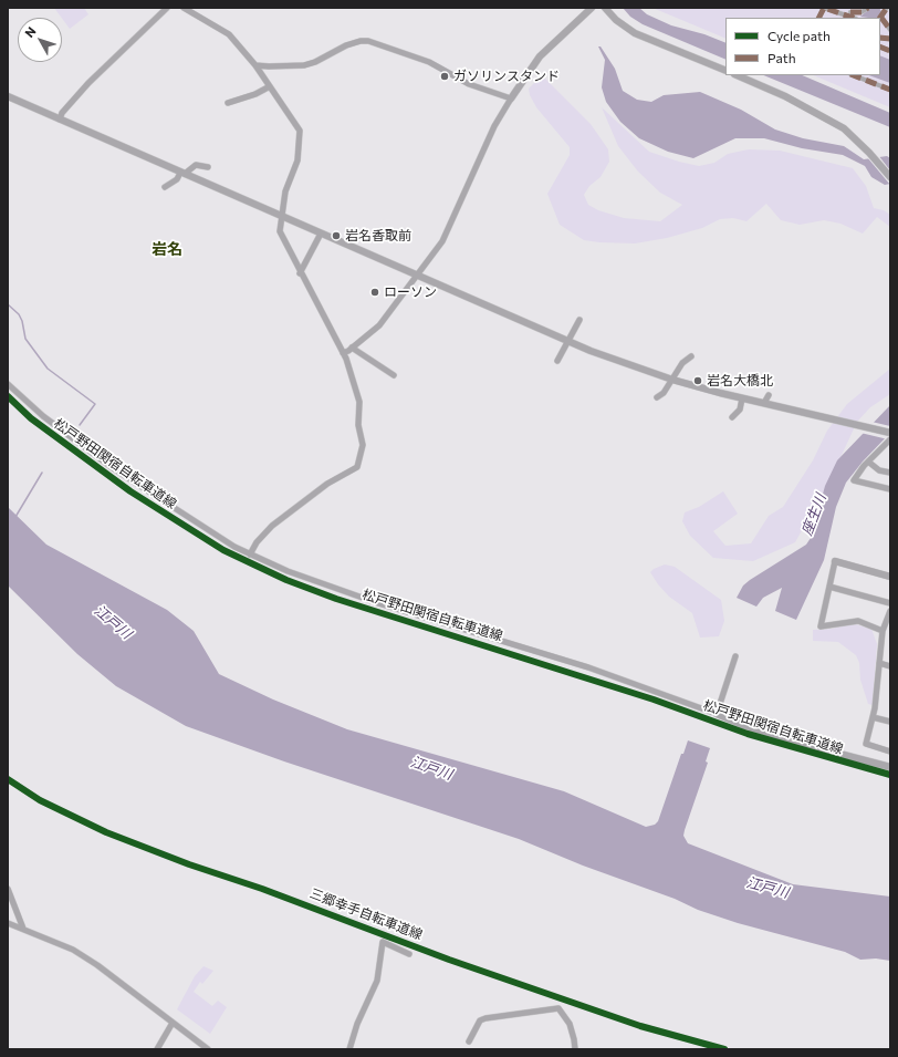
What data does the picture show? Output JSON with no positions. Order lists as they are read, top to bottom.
{
  "streets": {
    "cycle path": ["松戸野田関宿自転車道線", "三郷幸手自転車道線"]
  },
  "districts": ["岩名"],
  "water": ["座生川", "江戸川"],
  "places": [
    "ガソリンスタンド",
    "岩名香取前",
    "ローソン",
    "岩名大橋北"
  ],
  "legend": ["Cycle path", "Path"],
  "north": "top left"
}
